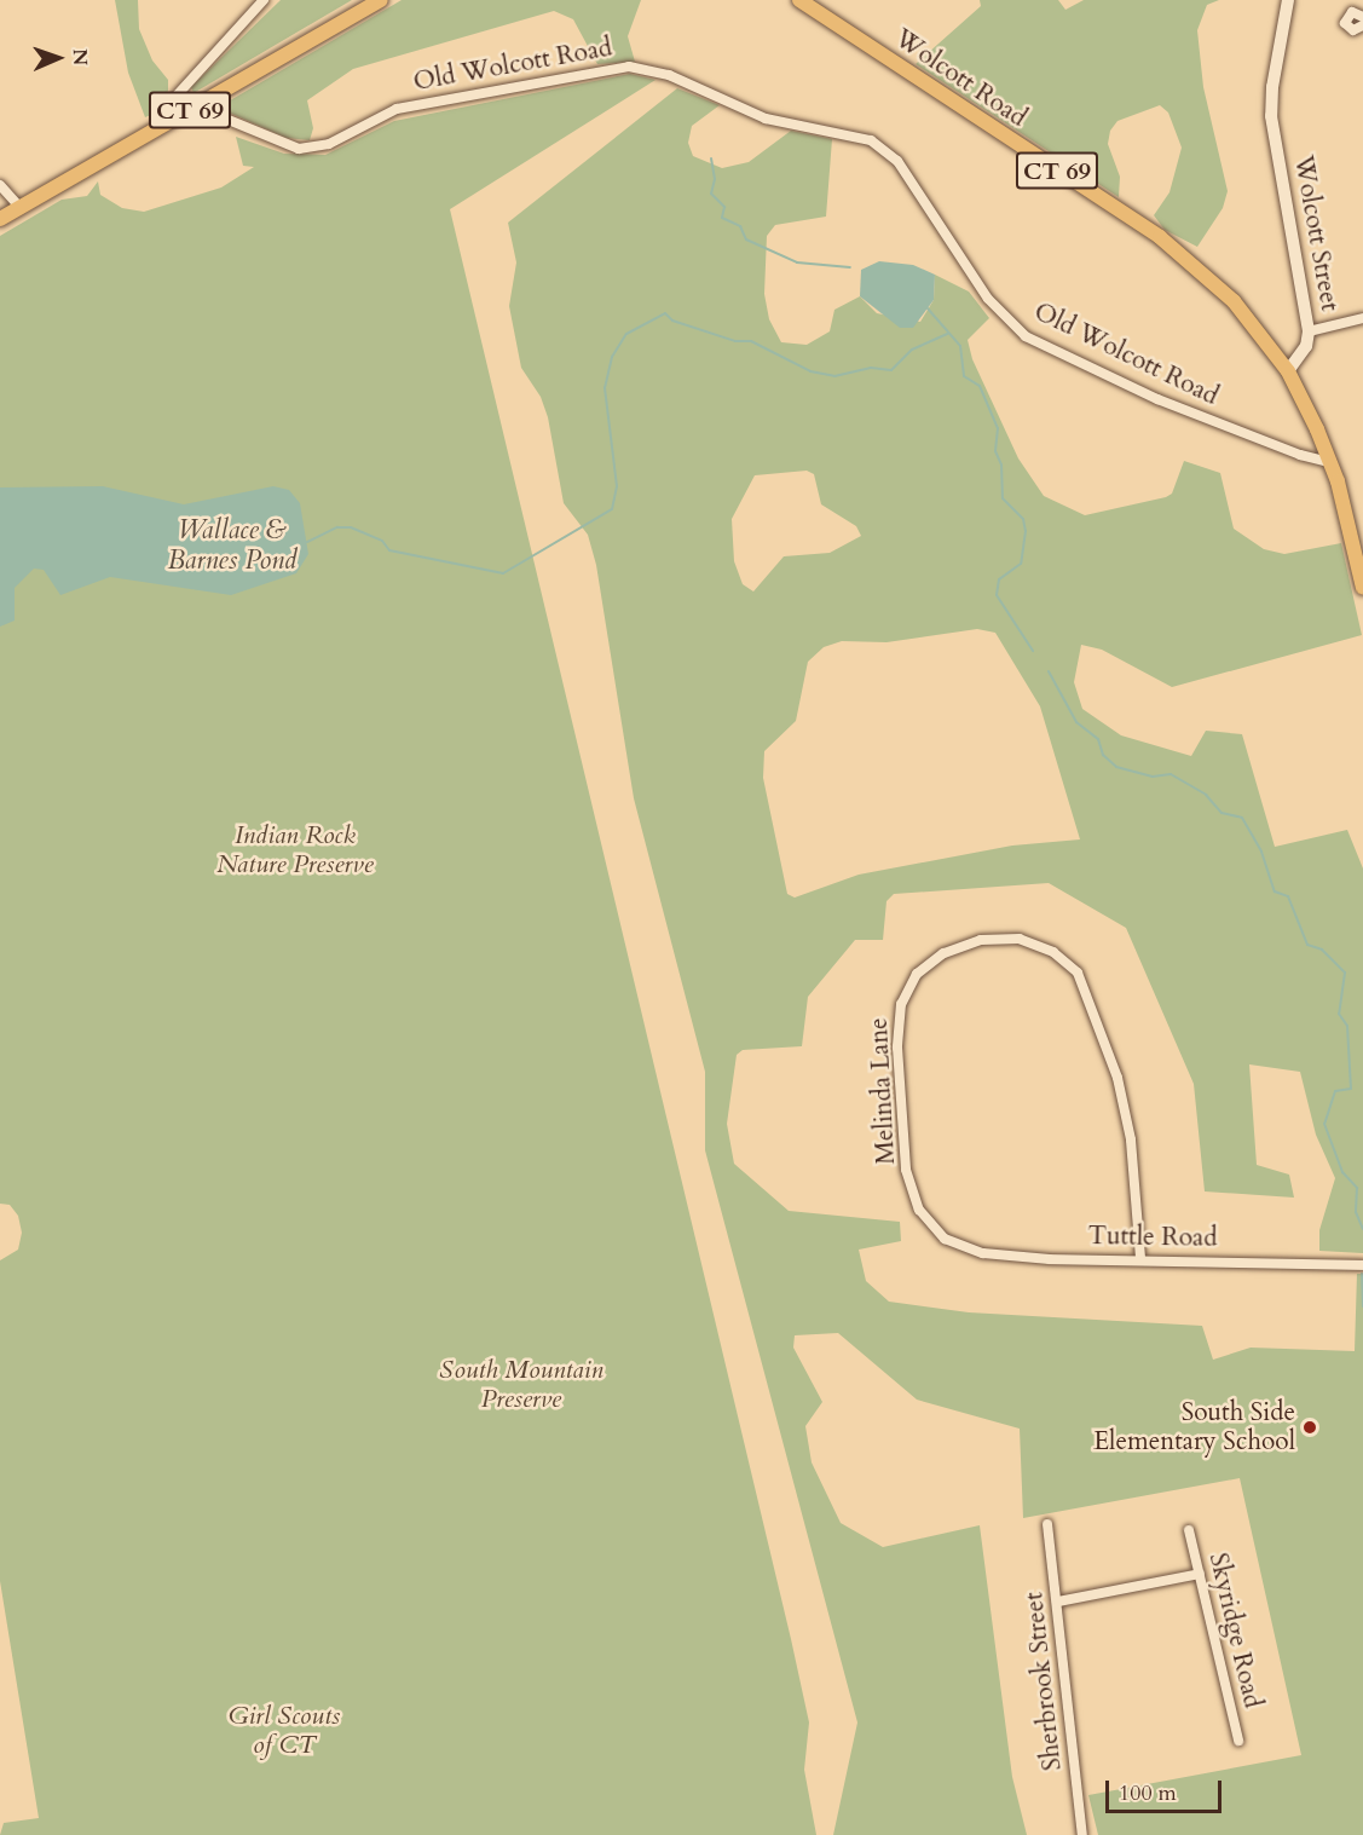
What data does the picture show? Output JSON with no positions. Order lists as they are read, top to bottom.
{
  "streets": {
    "main road": ["Wolcott Road", "CT 69", "Wolcott Street"],
    "street": [
      "Old Wolcott Road",
      "Melinda Lane",
      "Tuttle Road",
      "Skyridge Road",
      "Sherbrook Street"
    ]
  },
  "crossings": [
    ["Old Wolcott Road", "CT 69"],
    ["Wolcott Road", "CT 69"],
    ["Wolcott Road", "Wolcott Street"],
    ["CT 69", "Wolcott Street"],
    ["Melinda Lane", "Tuttle Road"]
  ],
  "water": ["Wallace & Barnes Pond"],
  "parks": ["Indian Rock Nature Preserve", "South Mountain Preserve", "Girl Scouts of CT"],
  "places": ["South Side Elementary School"],
  "scale_bar": "100 m",
  "north": "right"
}
